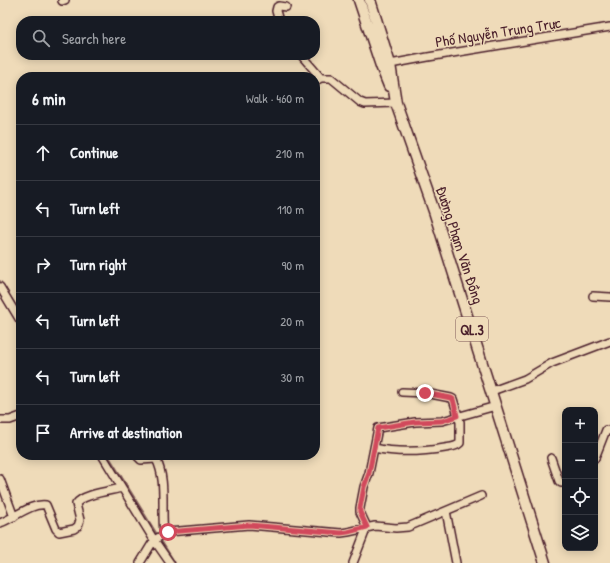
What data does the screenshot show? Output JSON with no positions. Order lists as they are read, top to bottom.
{
  "streets": {
    "highway": ["Đường Phạm Văn Đồng", "QL.3"],
    "street": ["Phố Nguyễn Trung Trực"]
  },
  "crossings": [
    ["Phố Nguyễn Trung Trực", "Đường Phạm Văn Đồng"]
  ],
  "page": {
    "search": "Search here",
    "heading": ["6 min", "Walk · 460 m"],
    "list": [
      ["Continue", "210 m"],
      ["Turn left", "110 m"],
      ["Turn right", "90 m"],
      ["Turn left", "20 m"],
      ["Turn left", "30 m"],
      "Arrive at destination"
    ],
    "map_buttons": ["+", "−"]
  }
}
